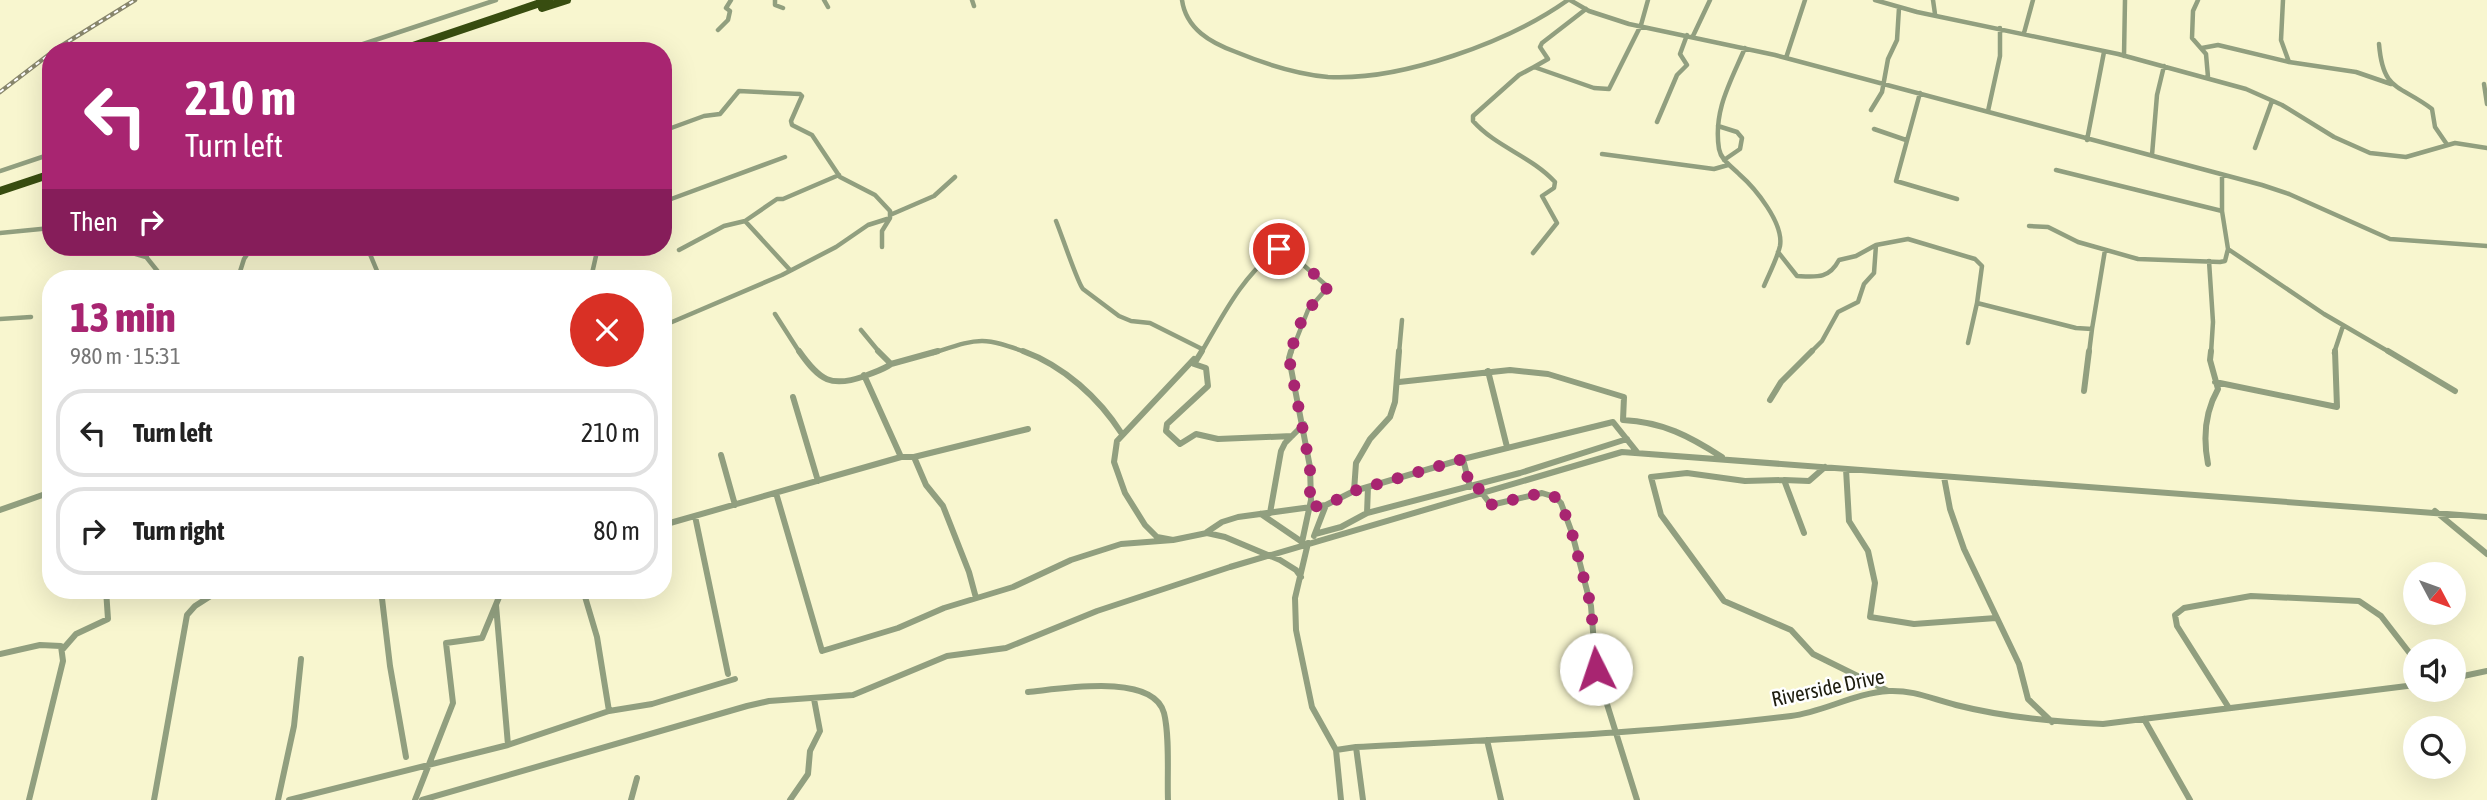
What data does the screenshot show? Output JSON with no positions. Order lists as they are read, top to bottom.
{
  "streets": {
    "street": ["Riverside Drive"]
  },
  "north": "bottom right",
  "page": {
    "turn": ["210 m", "Turn left"],
    "then": "Then",
    "heading": ["13 min", "980 m · 15:31"],
    "list": [
      {
        "name": "Turn left",
        "value": "210 m"
      },
      {
        "name": "Turn right",
        "value": "80 m"
      }
    ]
  }
}
